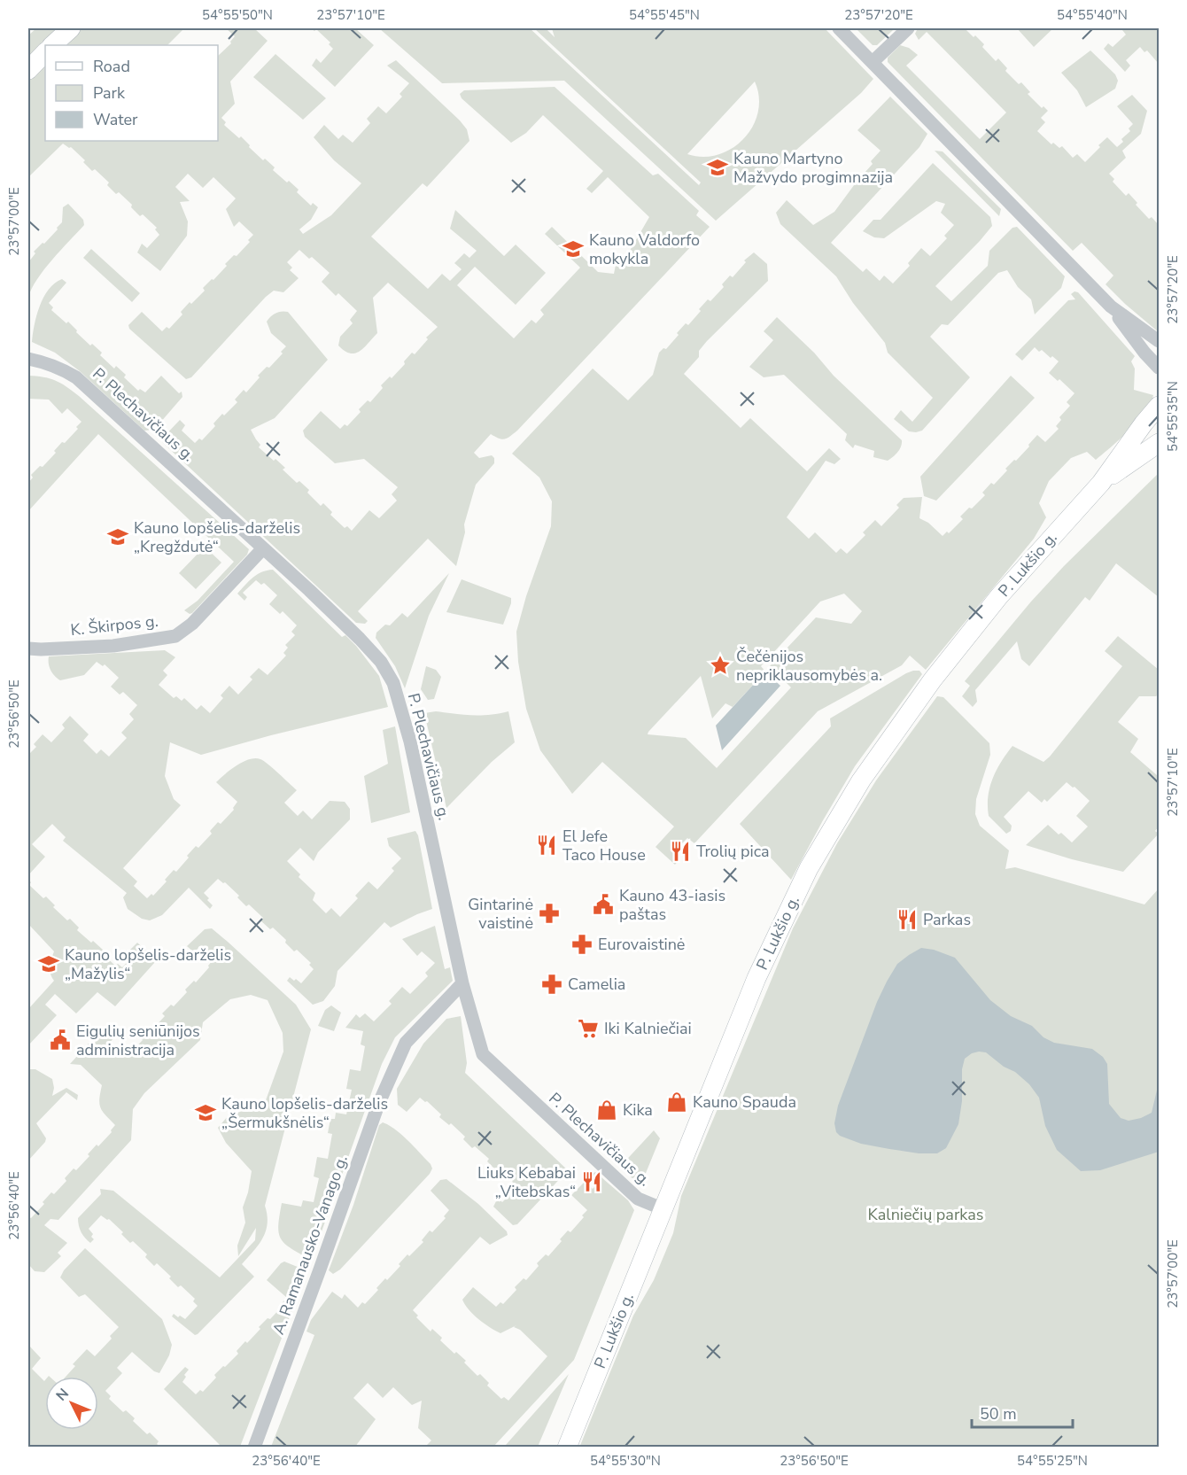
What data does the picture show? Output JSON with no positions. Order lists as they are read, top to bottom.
{
  "streets": {
    "main road": ["P. Lukšio g."],
    "street": ["P. Plechavičiaus g.", "K. Škirpos g.", "A. Ramanausko-Vanago g."]
  },
  "crossings": [
    ["P. Plechavičiaus g.", "P. Lukšio g."],
    ["P. Plechavičiaus g.", "K. Škirpos g."],
    ["P. Plechavičiaus g.", "A. Ramanausko-Vanago g."]
  ],
  "parks": ["Kalniečių parkas"],
  "places": {
    "school or university": [
      "Kauno Martyno Mažvydo progimnazija",
      "Kauno Valdorfo mokykla",
      "Kauno lopšelis-darželis „Kregždutė“",
      "Kauno lopšelis-darželis „Mažylis“",
      "Kauno lopšelis-darželis „Šermukšnėlis“"
    ],
    "place": ["Čečėnijos nepriklausomybės a."],
    "restaurant": [
      "El Jefe Taco House",
      "Trolių pica",
      "Parkas",
      "Liuks Kebabai „Vitebskas“"
    ],
    "public building": ["Kauno 43-iasis paštas", "Eigulių seniūnijos administracija"],
    "pharmacy": ["Gintarinė vaistinė", "Eurovaistinė", "Camelia"],
    "supermarket": ["Iki Kalniečiai"],
    "shop": ["Kauno Spauda", "Kika"]
  },
  "legend": ["Road", "Park", "Water"],
  "scale_bar": "50 m",
  "north": "top left",
  "coordinates": [
    "54°55'50\"N",
    "23°57'10\"E",
    "54°55'45\"N",
    "23°57'20\"E",
    "54°55'40\"N",
    "23°57'00\"E",
    "54°55'35\"N",
    "23°56'50\"E",
    "23°56'40\"E",
    "54°55'30\"N",
    "54°55'25\"N"
  ]
}
